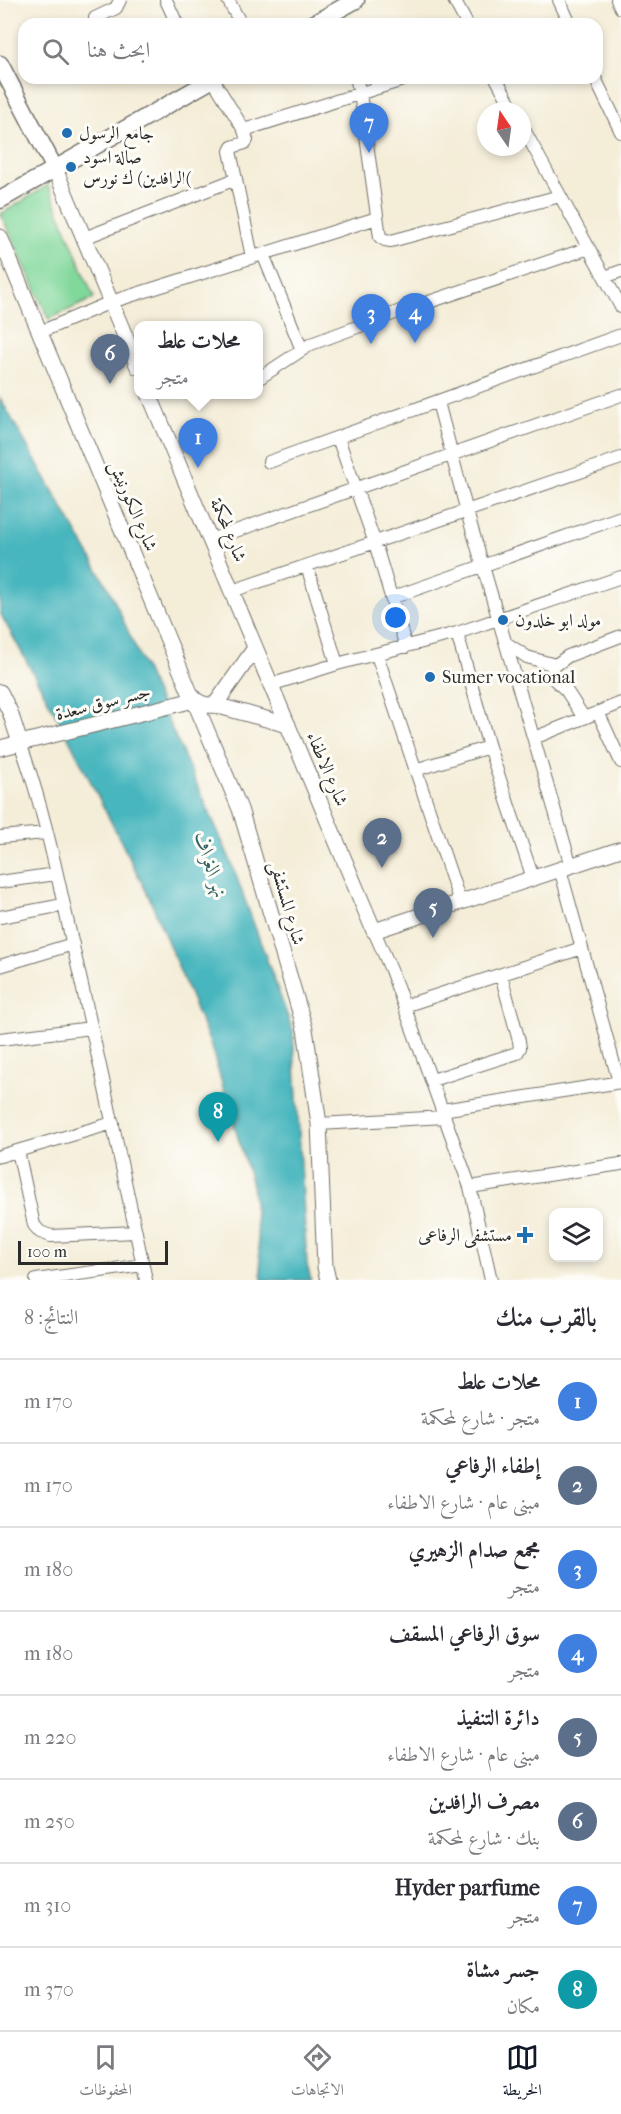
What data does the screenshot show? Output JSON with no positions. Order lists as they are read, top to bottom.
{
  "streets": {
    "street": [
      "شارع الكورنيش",
      "شارع لمحكمة",
      "جسر سوق سعدة",
      "شارع الاطفاء",
      "شارع المستشفى"
    ]
  },
  "crossings": [
    ["شارع الكورنيش", "جسر سوق سعدة"],
    ["شارع الكورنيش", "شارع المستشفى"],
    ["شارع لمحكمة", "شارع الاطفاء"],
    ["جسر سوق سعدة", "شارع المستشفى"]
  ],
  "water": ["نهر الغراف"],
  "places": {
    "other": [
      "جامع الرسول",
      "صالة اسود الرافدين) ك نورس(",
      "مولد ابو خلدون",
      "Sumer vocational"
    ],
    "health": ["مستشفی الرفاعی"]
  },
  "scale_bar": "100 m",
  "north": "top",
  "page": {
    "search": "ابحث هنا",
    "pins": [
      "7",
      "4",
      "3",
      "6",
      "1",
      "2",
      "5",
      "8"
    ],
    "popup": ["محلات علط", "متجر"],
    "scale": "100 m",
    "heading": ["بالقرب منك", "النتائج: 8"],
    "list": [
      {
        "mark": "1",
        "name": "محلات علط",
        "note": "متجر · شارع لمحكمة",
        "value": "170 m"
      },
      {
        "mark": "2",
        "name": "إطفاء الرفاعي",
        "note": "مبنى عام · شارع الاطفاء",
        "value": "170 m"
      },
      {
        "mark": "3",
        "name": "مجمع صدام الزهيري",
        "note": "متجر",
        "value": "180 m"
      },
      {
        "mark": "4",
        "name": "سوق الرفاعي المسقف",
        "note": "متجر",
        "value": "180 m"
      },
      {
        "mark": "5",
        "name": "دائرة التنفيذ",
        "note": "مبنى عام · شارع الاطفاء",
        "value": "220 m"
      },
      {
        "mark": "6",
        "name": "مصرف الرافدين",
        "note": "بنك · شارع لمحكمة",
        "value": "250 m"
      },
      {
        "mark": "7",
        "name": "Hyder parfume",
        "note": "متجر",
        "value": "310 m"
      },
      {
        "mark": "8",
        "name": "جسر مشاة",
        "note": "مكان",
        "value": "370 m"
      }
    ],
    "nav": ["الخريطة", "الاتجاهات", "المحفوظات"]
  }
}
